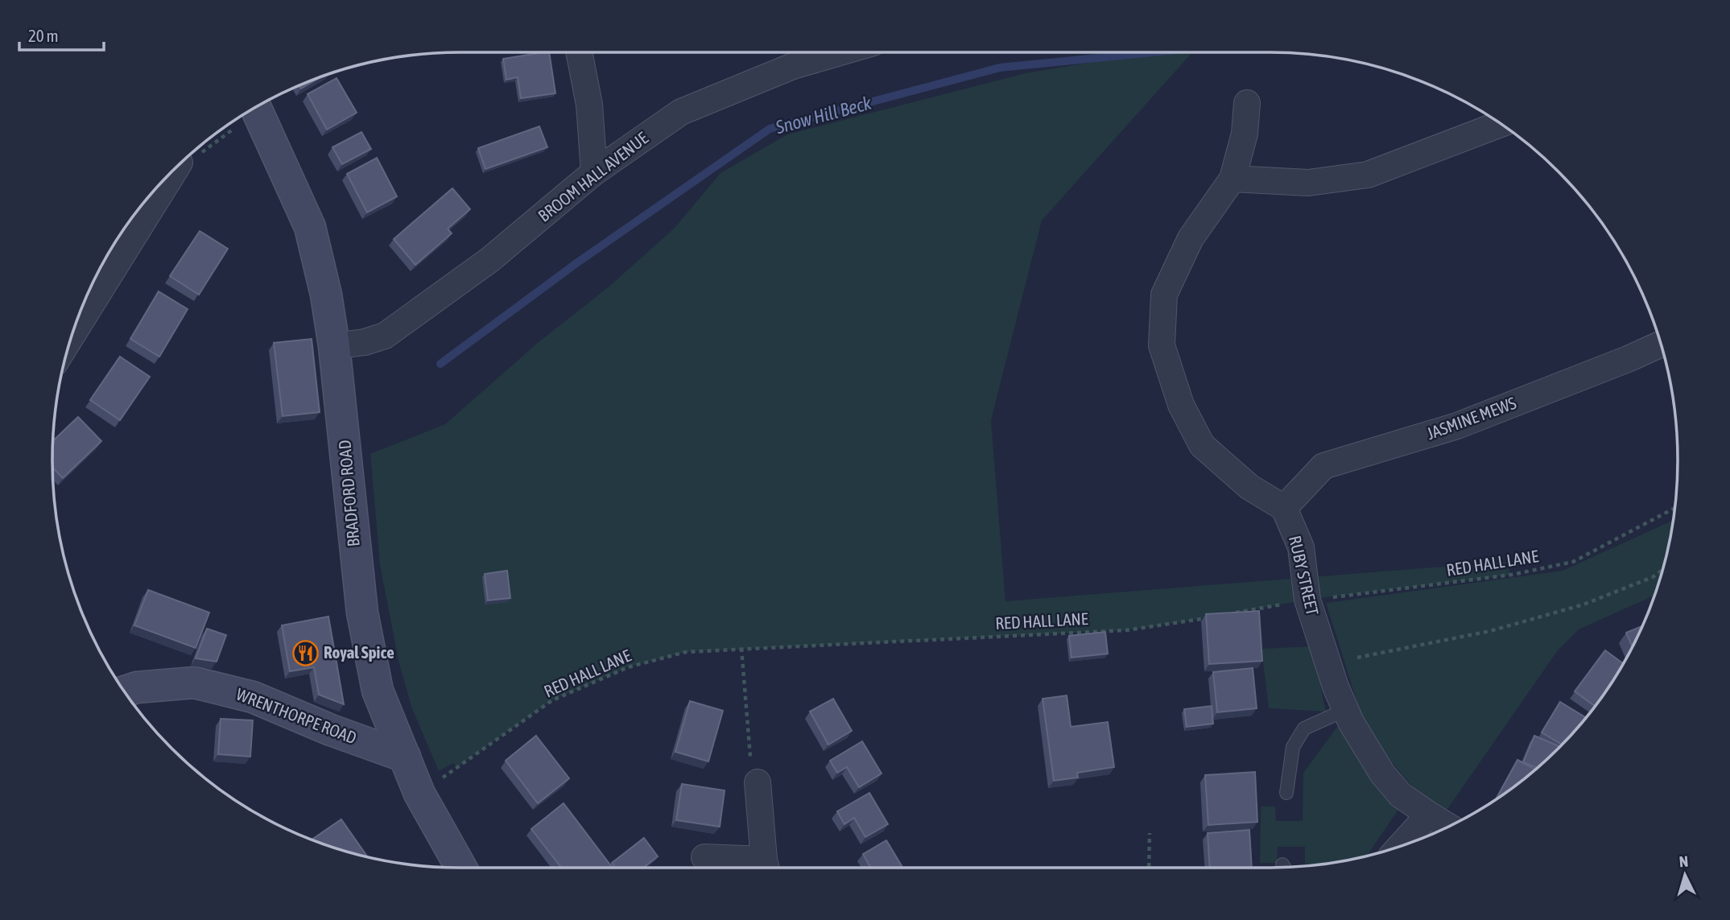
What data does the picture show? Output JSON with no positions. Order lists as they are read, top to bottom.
{
  "streets": {
    "street": [
      "BROOM HALL AVENUE",
      "JASMINE MEWS",
      "BRADFORD ROAD",
      "RUBY STREET",
      "WRENTHORPE ROAD"
    ],
    "path": ["RED HALL LANE"]
  },
  "crossings": [
    ["BROOM HALL AVENUE", "BRADFORD ROAD"],
    ["JASMINE MEWS", "RUBY STREET"],
    ["BRADFORD ROAD", "RED HALL LANE"],
    ["BRADFORD ROAD", "WRENTHORPE ROAD"],
    ["RED HALL LANE", "RUBY STREET"]
  ],
  "water": ["Snow Hill Beck"],
  "places": {
    "restaurant": ["Royal Spice"]
  },
  "scale_bar": "20 m",
  "north": "top"
}
